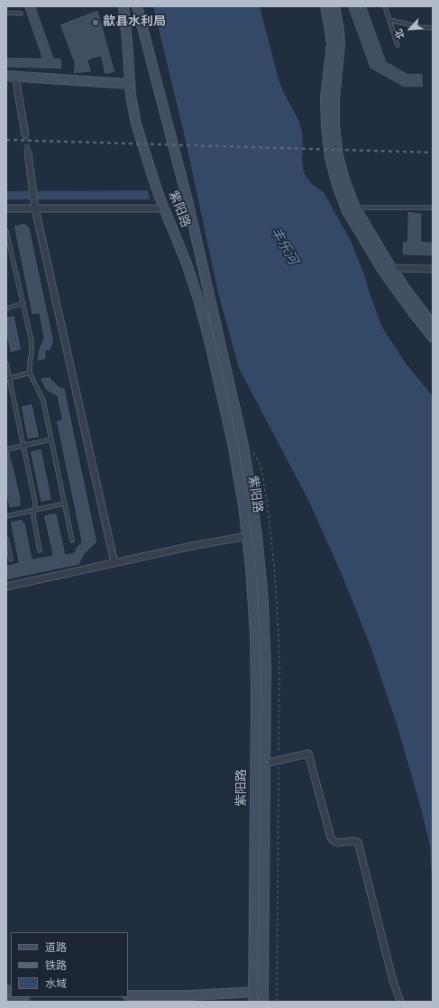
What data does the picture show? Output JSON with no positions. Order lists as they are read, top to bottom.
{
  "streets": {
    "main road": ["紫阳路"]
  },
  "water": ["丰乐河"],
  "places": ["歙县水利局"],
  "legend": ["道路", "铁路", "水域"],
  "north": "bottom left"
}
